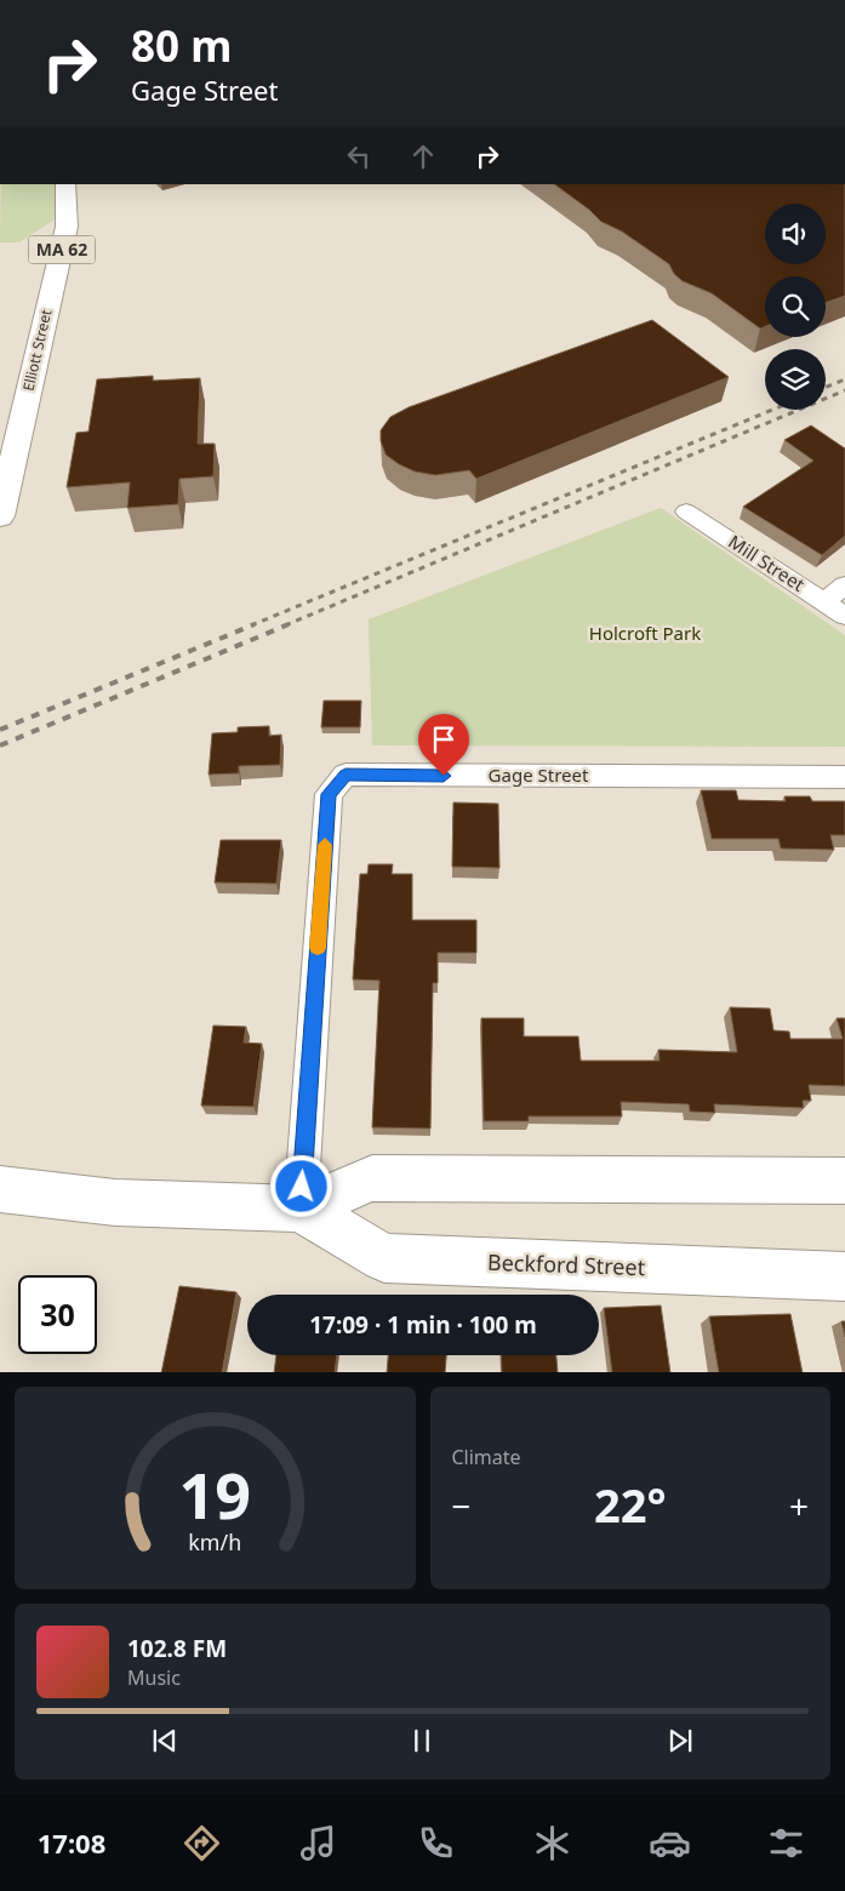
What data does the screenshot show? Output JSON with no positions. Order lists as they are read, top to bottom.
{
  "streets": {
    "street": [
      "MA 62",
      "Elliott Street",
      "Mill Street",
      "Gage Street",
      "Beckford Street"
    ]
  },
  "crossings": [
    ["Gage Street", "Beckford Street"]
  ],
  "parks": ["Holcroft Park"],
  "page": {
    "turn": ["80 m", "Gage Street"],
    "limit": "30",
    "trip": "17:09 · 1 min · 100 m",
    "tile": "Climate",
    "heat": ["−", "22°", "+"],
    "song": ["102.8 FM", "Music"],
    "tabs": "17:08",
    "gauge": ["19", "km/h"]
  }
}
